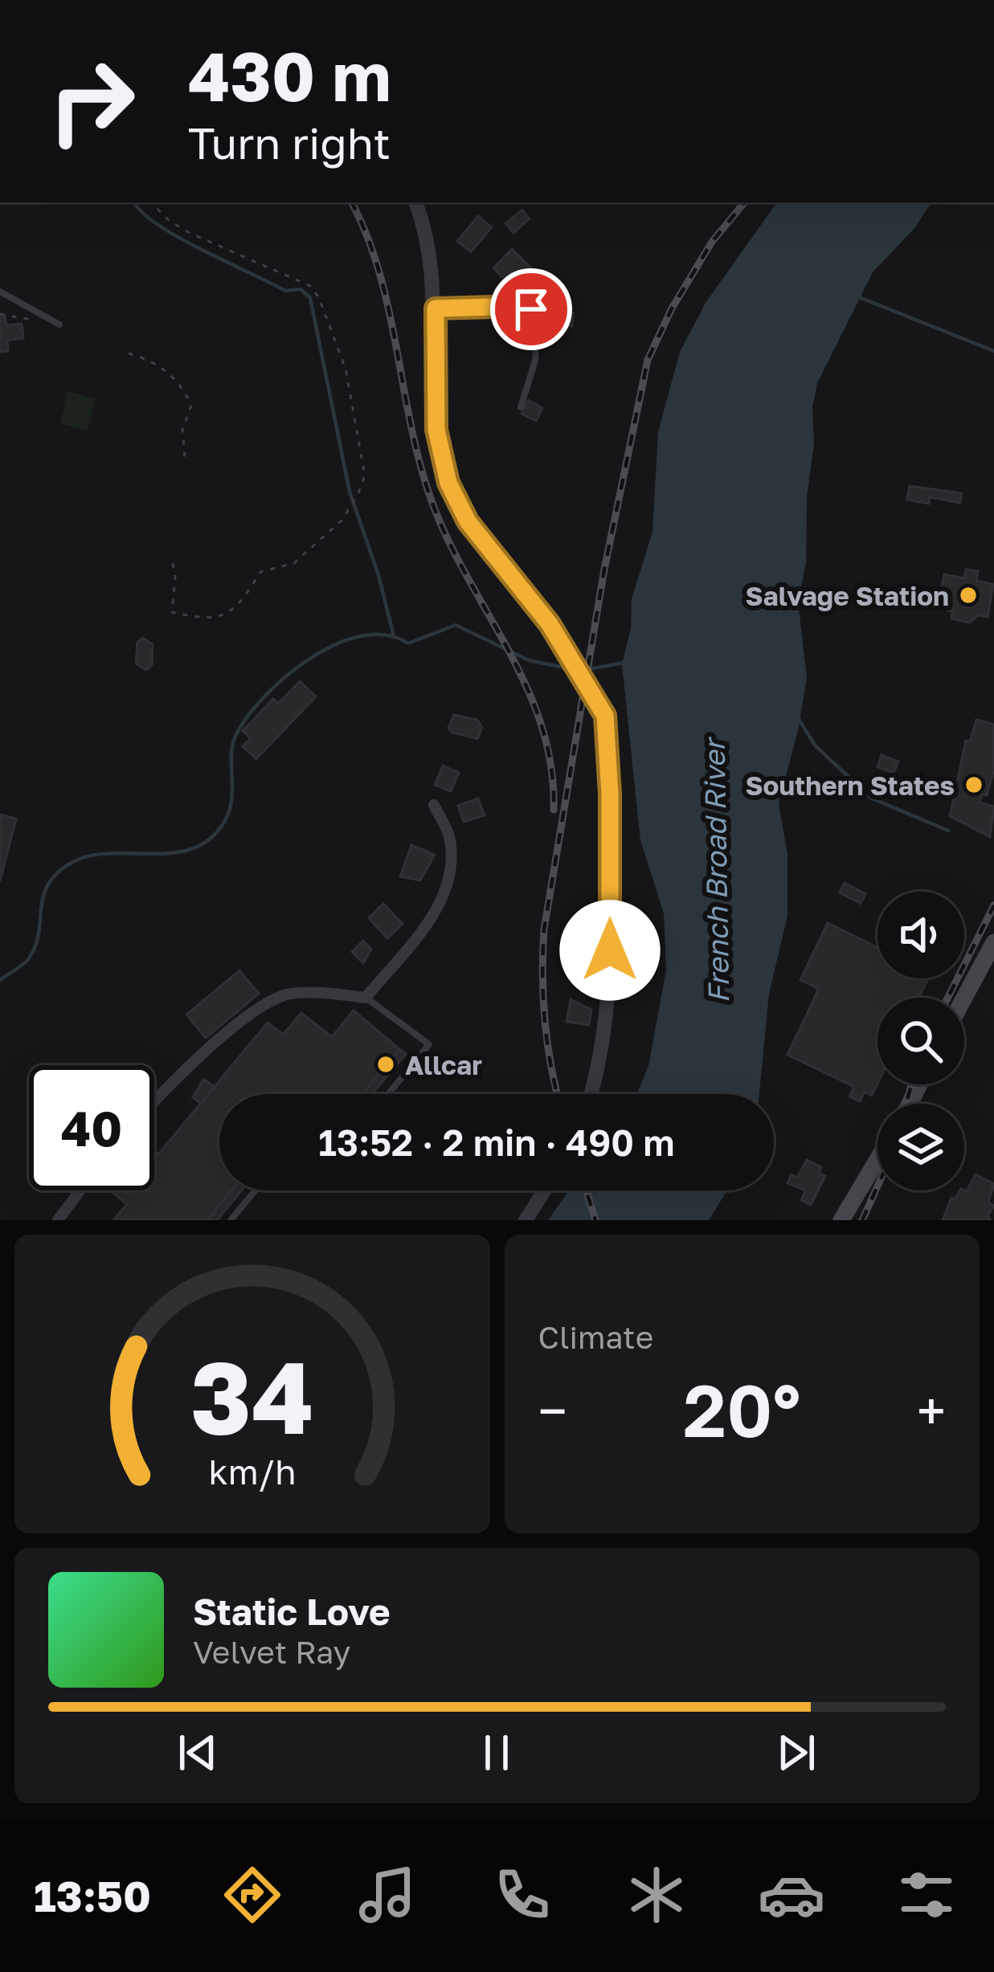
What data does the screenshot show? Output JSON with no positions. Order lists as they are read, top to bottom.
{
  "water": ["French Broad River"],
  "places": ["Salvage Station", "Southern States", "Allcar"],
  "page": {
    "turn": ["430 m", "Turn right"],
    "limit": "40",
    "trip": "13:52 · 2 min · 490 m",
    "tile": "Climate",
    "heat": ["−", "20°", "+"],
    "song": ["Static Love", "Velvet Ray"],
    "tabs": "13:50",
    "gauge": ["34", "km/h"]
  }
}
